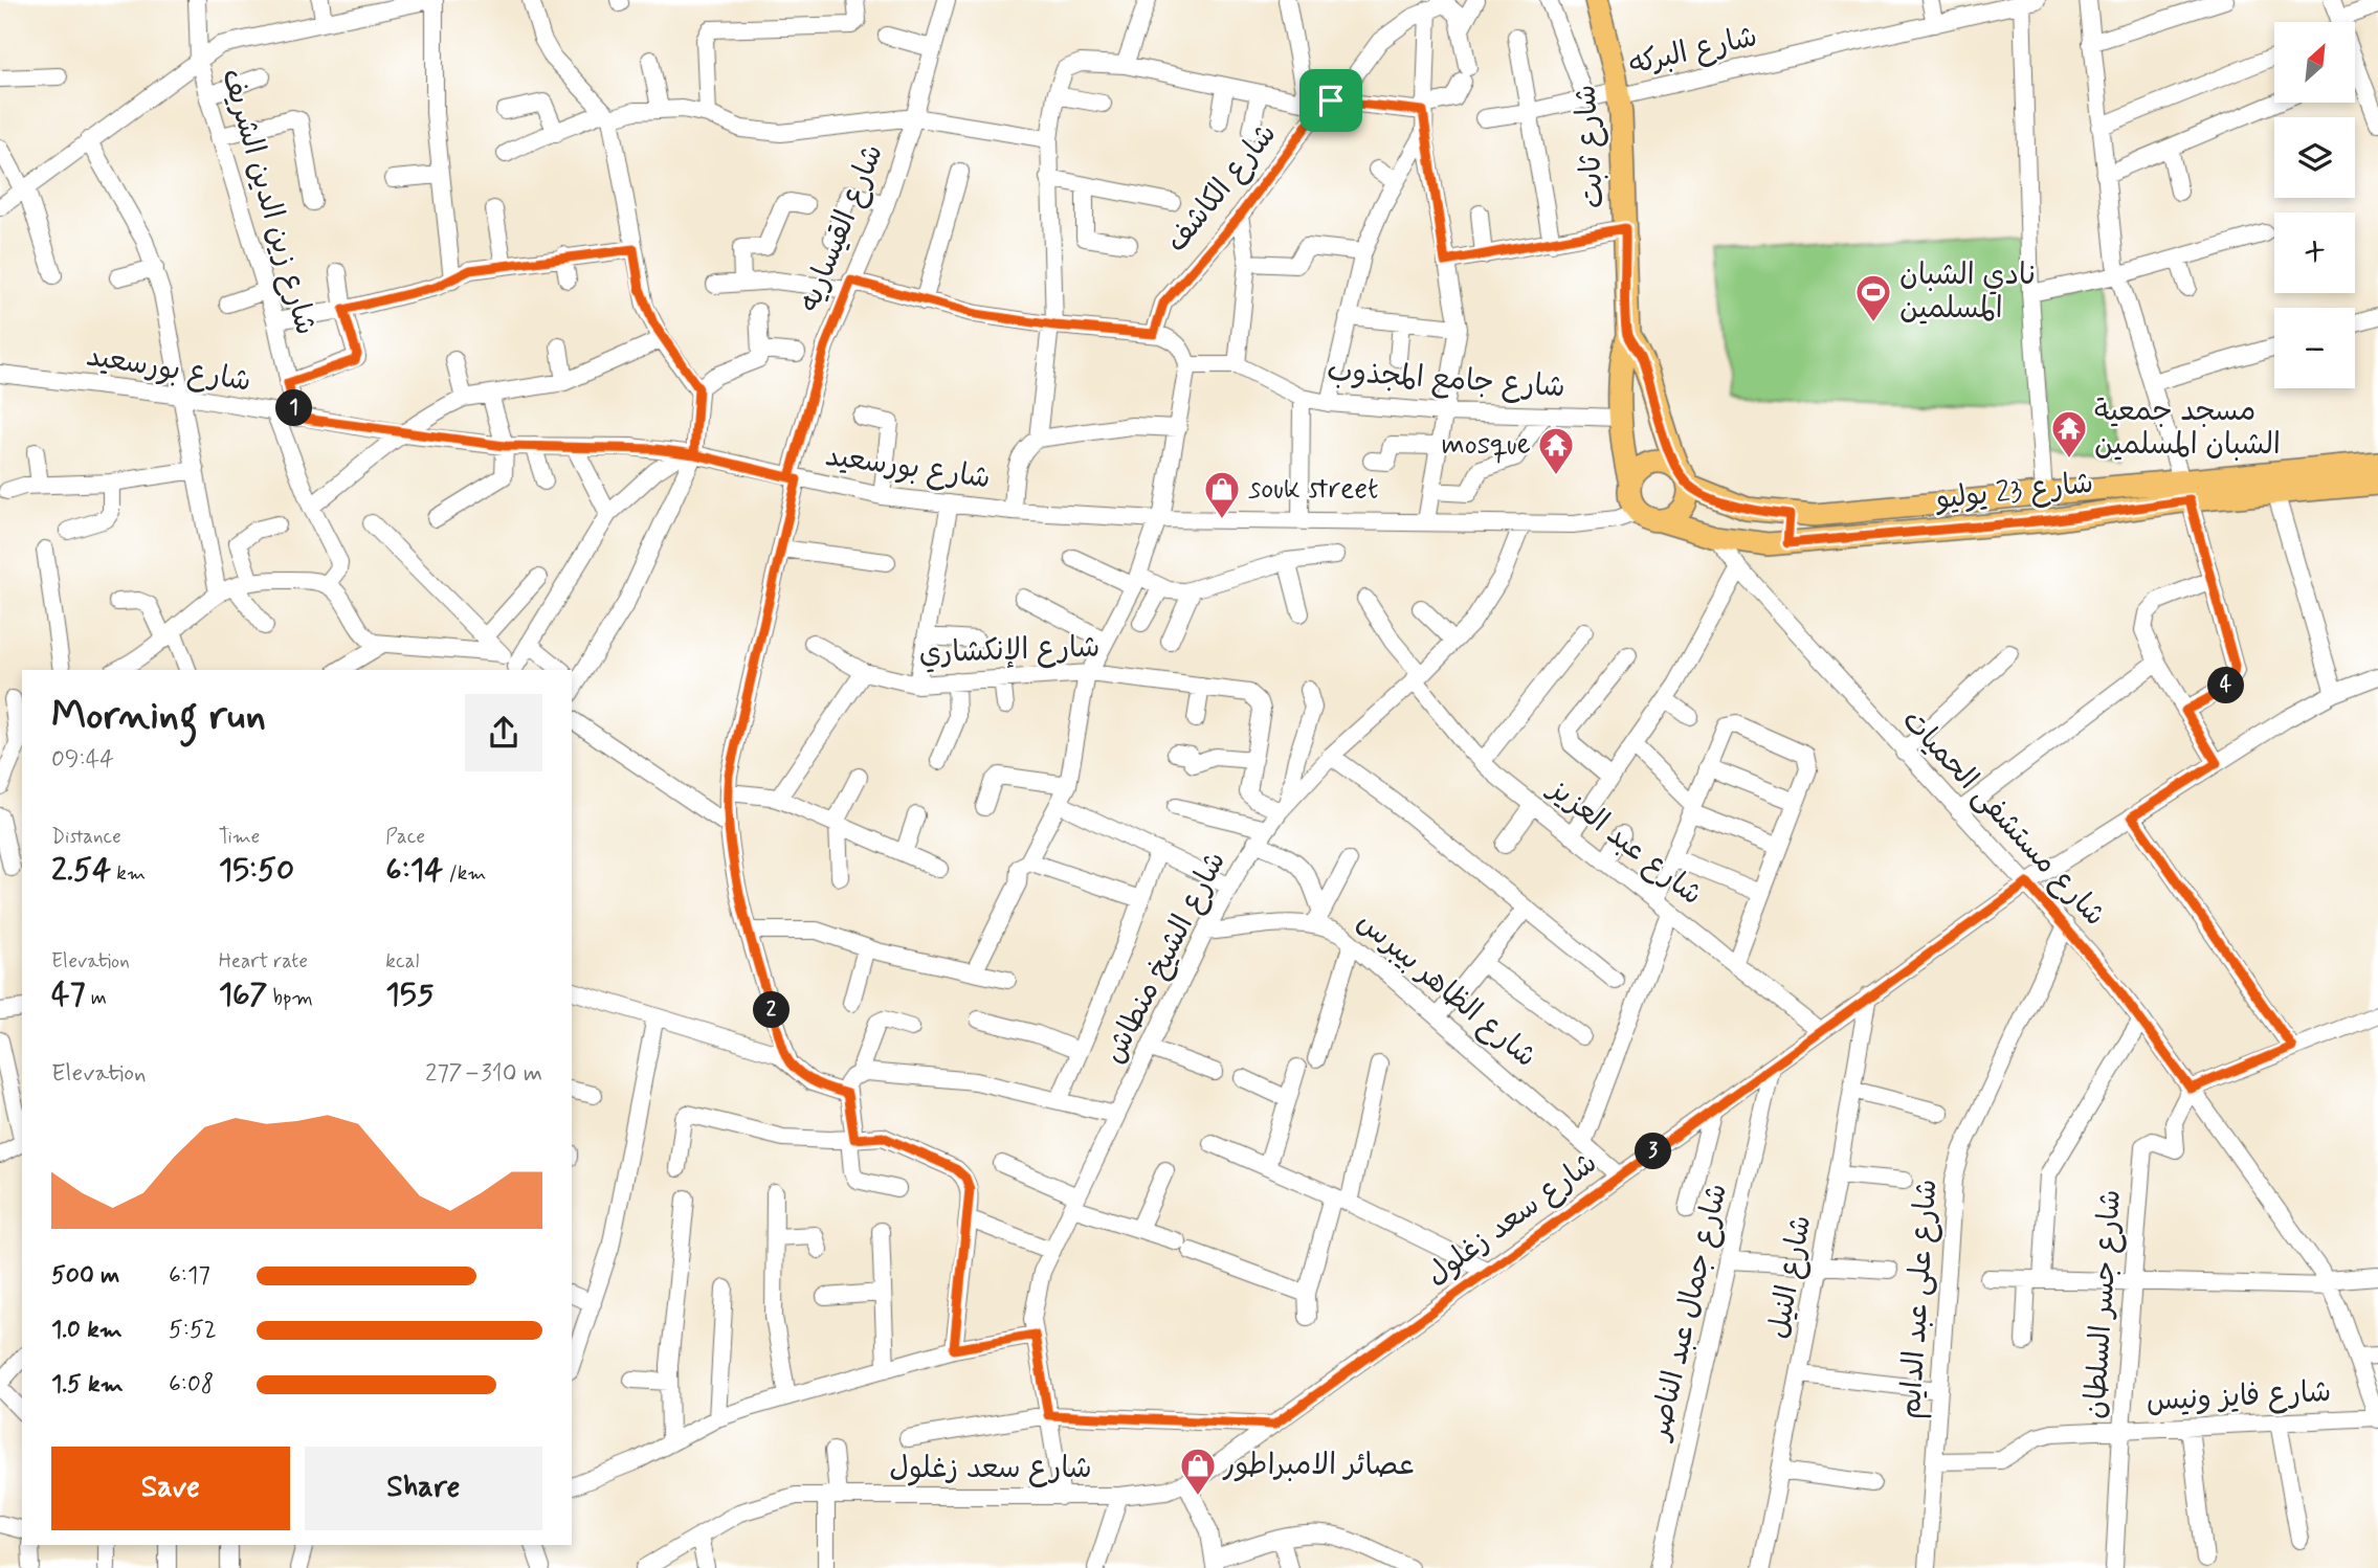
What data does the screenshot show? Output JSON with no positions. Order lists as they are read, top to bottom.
{
  "streets": {
    "main road": ["شارع ثابت", "شارع 23 يوليو"],
    "street": [
      "شارع البركه",
      "شارع الكاشف",
      "شارع زين الدين الشريف",
      "شارع القيساريه",
      "شارع بورسعيد",
      "شارع جامع المجذوب",
      "شارع الإنكشاري",
      "شارع مستشفى الحميات",
      "شارع عبد العزيز",
      "شارع الشيخ منطاش",
      "شارع الظاهر بيبرس",
      "شارع سعد زغلول",
      "شارع النيل",
      "شارع على عبد الدايم",
      "شارع جسر السلطان",
      "شارع جمال عبد الناصر",
      "شارع فايز ونيس"
    ]
  },
  "crossings": [
    ["شارع البركه", "شارع ثابت"],
    ["شارع ثابت", "شارع بورسعيد"],
    ["شارع ثابت", "شارع جامع المجذوب"],
    ["شارع ثابت", "شارع 23 يوليو"],
    ["شارع زين الدين الشريف", "شارع بورسعيد"],
    ["شارع القيساريه", "شارع بورسعيد"],
    ["شارع بورسعيد", "شارع 23 يوليو"],
    ["شارع بورسعيد", "شارع الشيخ منطاش"],
    ["شارع 23 يوليو", "شارع مستشفى الحميات"],
    ["شارع الإنكشاري", "شارع الشيخ منطاش"],
    ["شارع مستشفى الحميات", "شارع سعد زغلول"],
    ["شارع مستشفى الحميات", "شارع على عبد الدايم"],
    ["شارع مستشفى الحميات", "شارع جسر السلطان"],
    ["شارع مستشفى الحميات", "شارع فايز ونيس"],
    ["شارع عبد العزيز", "شارع الشيخ منطاش"],
    ["شارع عبد العزيز", "شارع سعد زغلول"],
    ["شارع الشيخ منطاش", "شارع الظاهر بيبرس"],
    ["شارع الشيخ منطاش", "شارع سعد زغلول"],
    ["شارع الظاهر بيبرس", "شارع سعد زغلول"],
    ["شارع سعد زغلول", "شارع النيل"],
    ["شارع سعد زغلول", "شارع جمال عبد الناصر"],
    ["شارع على عبد الدايم", "شارع فايز ونيس"],
    ["شارع جسر السلطان", "شارع فايز ونيس"]
  ],
  "places": {
    "sports": ["نادي الشبان المسلمين"],
    "temple": ["مسجد جمعية الشبان المسلمين", "mosque"],
    "shop": ["souk street", "عصائر الامبراطور"]
  },
  "north": "top right",
  "page": {
    "map_buttons": ["+", "−"],
    "pins": [
      "1",
      "4",
      "2",
      "3"
    ],
    "heading": ["Morning run", "09:44"],
    "stats": [
      ["Distance", "2.54 km"],
      ["Time", "15:50"],
      ["Pace", "6:14 /km"],
      ["Elevation", "47 m"],
      ["Heart rate", "167 bpm"],
      ["kcal", "155"]
    ],
    "chart": ["Elevation", "277–310 m"],
    "list": [
      {
        "name": "500 m",
        "note": "6:17"
      },
      {
        "name": "1.0 km",
        "note": "5:52"
      },
      {
        "name": "1.5 km",
        "note": "6:08"
      }
    ],
    "buttons": ["Save", "Share"]
  }
}
